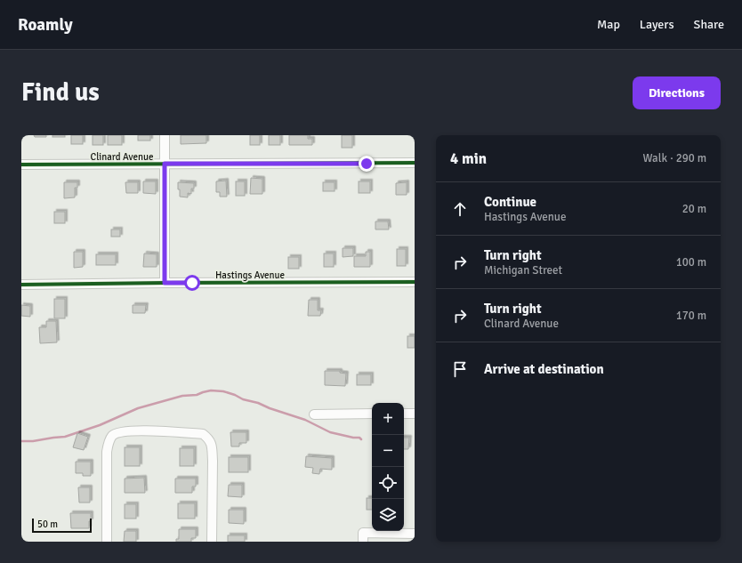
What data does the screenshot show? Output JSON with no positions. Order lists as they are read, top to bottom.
{
  "streets": {
    "street": ["Clinard Avenue", "Hastings Avenue"]
  },
  "scale_bar": "50 m",
  "page": {
    "header": "Roamly",
    "nav": ["Map", "Layers", "Share"],
    "buttons": "Directions",
    "title": "Find us",
    "heading": ["4 min", "Walk · 290 m"],
    "list": [
      ["Continue", "Hastings Avenue", "20 m"],
      ["Turn right", "Michigan Street", "100 m"],
      ["Turn right", "Clinard Avenue", "170 m"],
      "Arrive at destination"
    ],
    "map_buttons": ["+", "−"],
    "scale": "50 m"
  }
}
